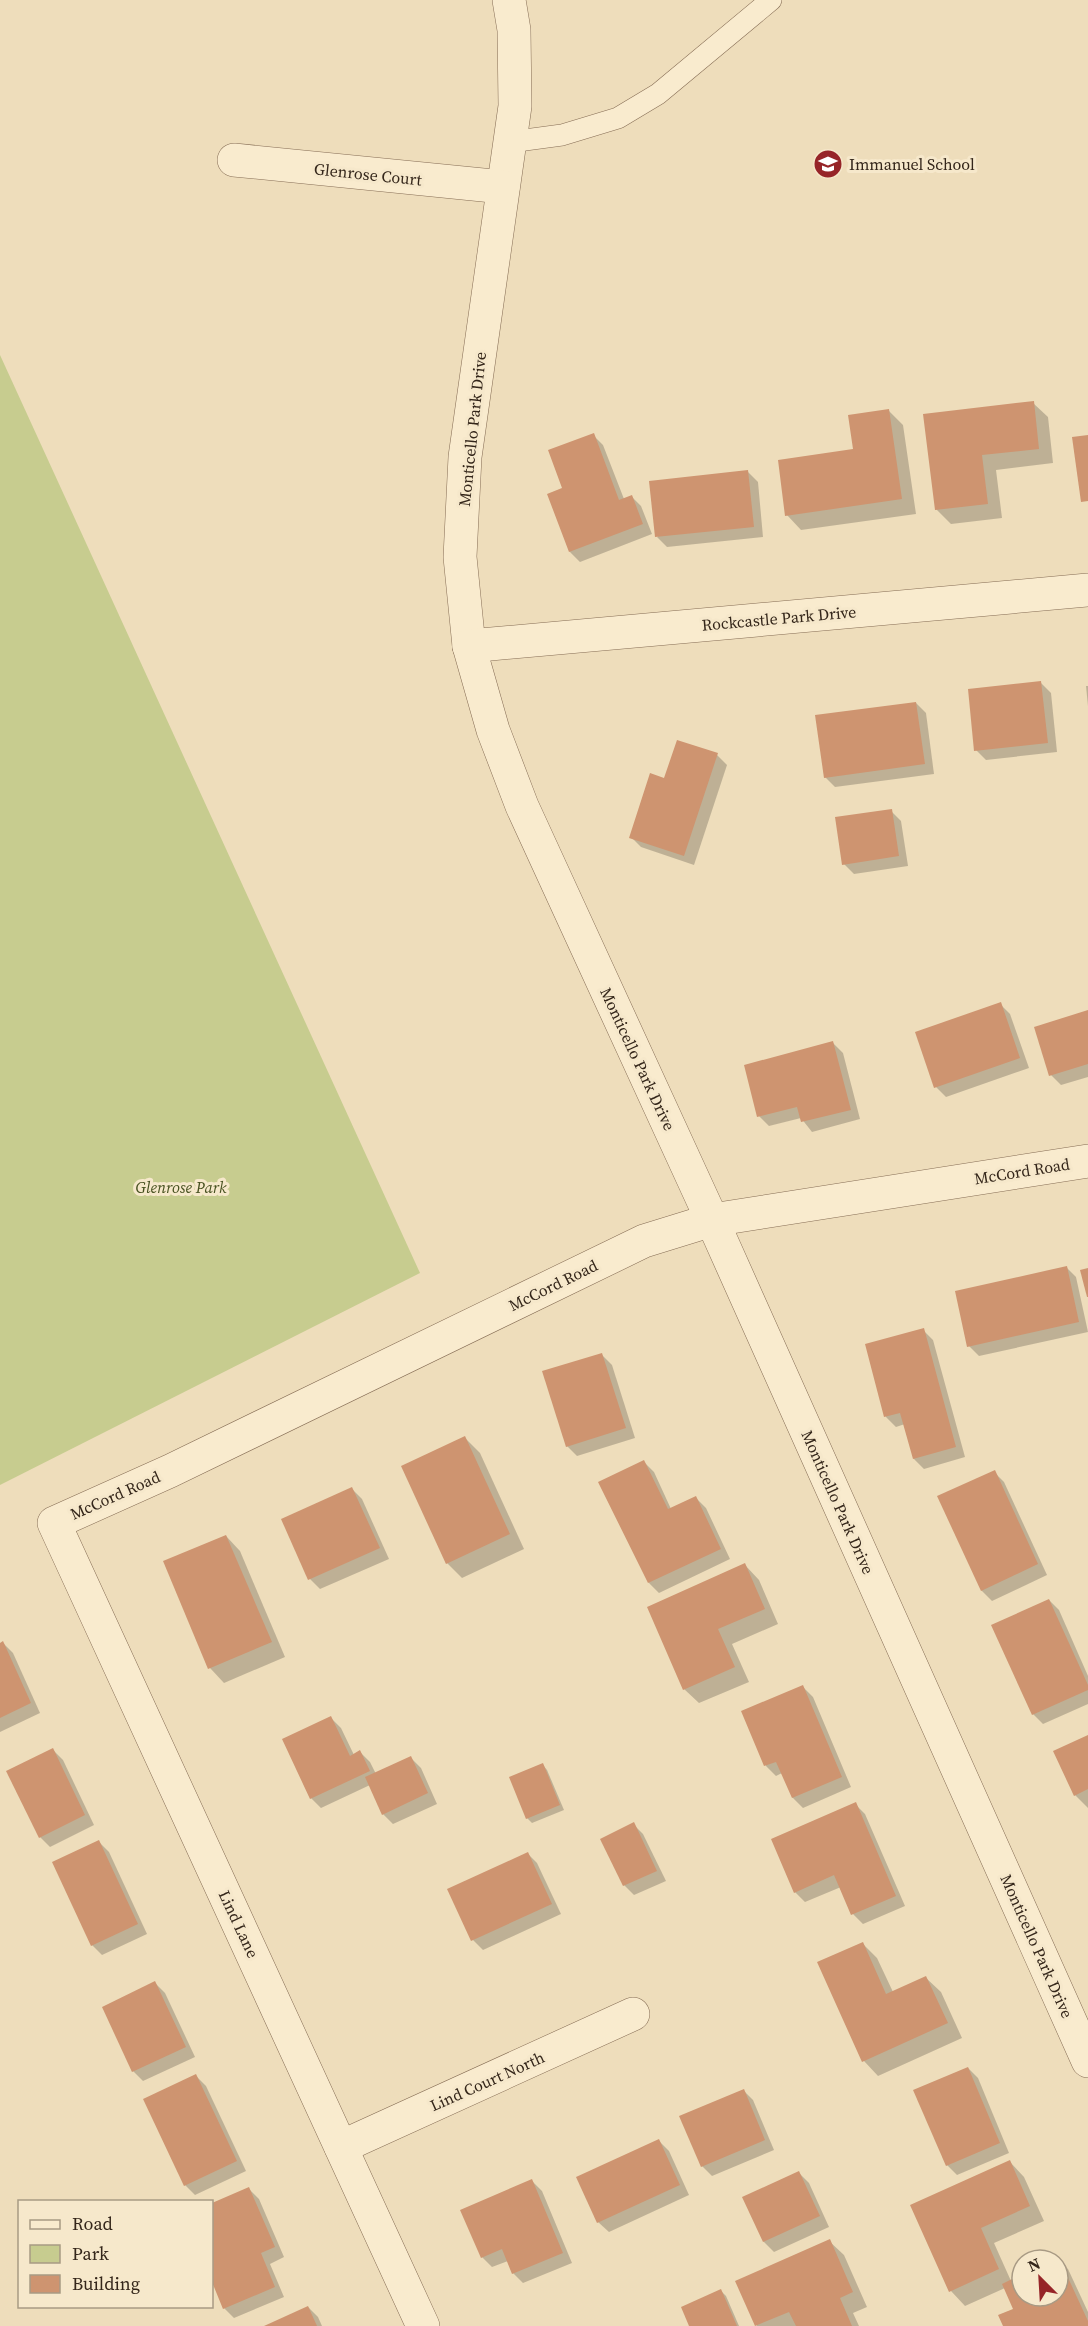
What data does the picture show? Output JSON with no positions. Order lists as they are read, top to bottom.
{
  "streets": {
    "street": [
      "Glenrose Court",
      "Monticello Park Drive",
      "Rockcastle Park Drive",
      "McCord Road",
      "Lind Lane",
      "Lind Court North"
    ]
  },
  "crossings": [
    ["Glenrose Court", "Monticello Park Drive"],
    ["Monticello Park Drive", "Rockcastle Park Drive"],
    ["Monticello Park Drive", "McCord Road"],
    ["McCord Road", "Lind Lane"],
    ["Lind Lane", "Lind Court North"]
  ],
  "parks": ["Glenrose Park"],
  "places": {
    "school or university": ["Immanuel School"]
  },
  "legend": ["Road", "Park", "Building"],
  "north": "top left"
}
